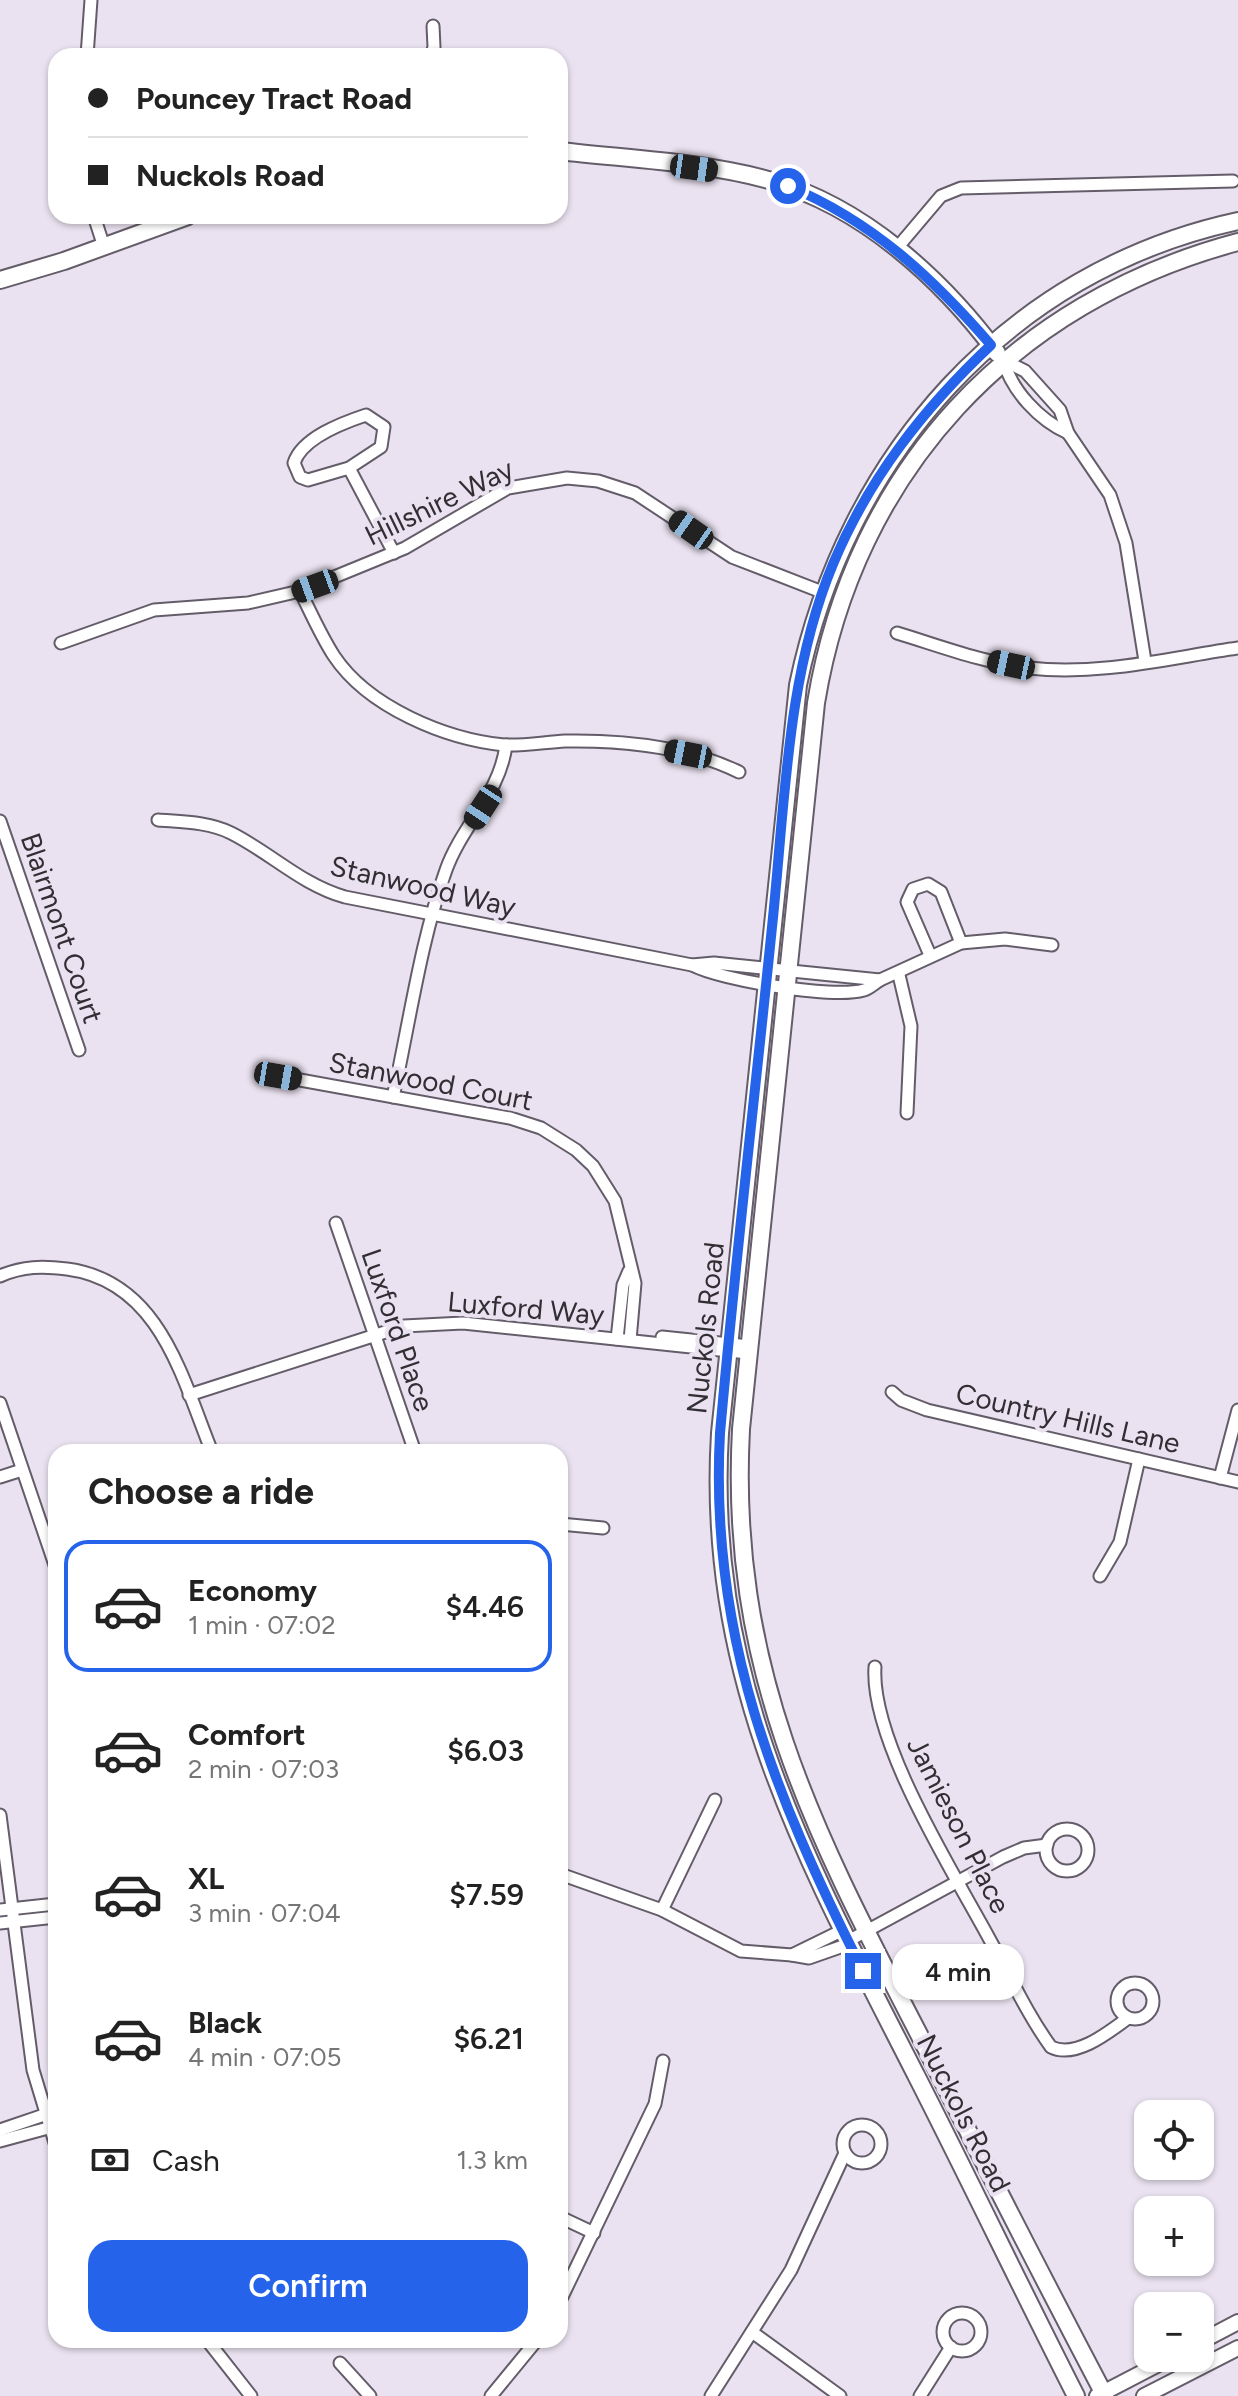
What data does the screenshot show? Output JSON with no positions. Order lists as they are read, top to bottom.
{
  "streets": {
    "main road": ["Nuckols Road"],
    "street": [
      "Hillshire Way",
      "Stanwood Way",
      "Blairmont Court",
      "Stanwood Court",
      "Luxford Way",
      "Luxford Place",
      "Country Hills Lane",
      "Jamieson Place"
    ]
  },
  "crossings": [
    ["Hillshire Way", "Nuckols Road"],
    ["Stanwood Way", "Nuckols Road"],
    ["Stanwood Court", "Luxford Way"],
    ["Luxford Way", "Nuckols Road"],
    ["Luxford Way", "Luxford Place"]
  ],
  "page": {
    "banner": ["Pouncey Tract Road", "Nuckols Road"],
    "heading": "Choose a ride",
    "list": [
      {
        "name": "Economy",
        "note": "1 min · 07:02",
        "value": "$4.46"
      },
      {
        "name": "Comfort",
        "note": "2 min · 07:03",
        "value": "$6.03"
      },
      {
        "name": "XL",
        "note": "3 min · 07:04",
        "value": "$7.59"
      },
      {
        "name": "Black",
        "note": "4 min · 07:05",
        "value": "$6.21"
      }
    ],
    "bubble": "4 min",
    "map_buttons": ["+", "−"],
    "pay": ["Cash", "1.3 km"],
    "buttons": "Confirm"
  }
}
